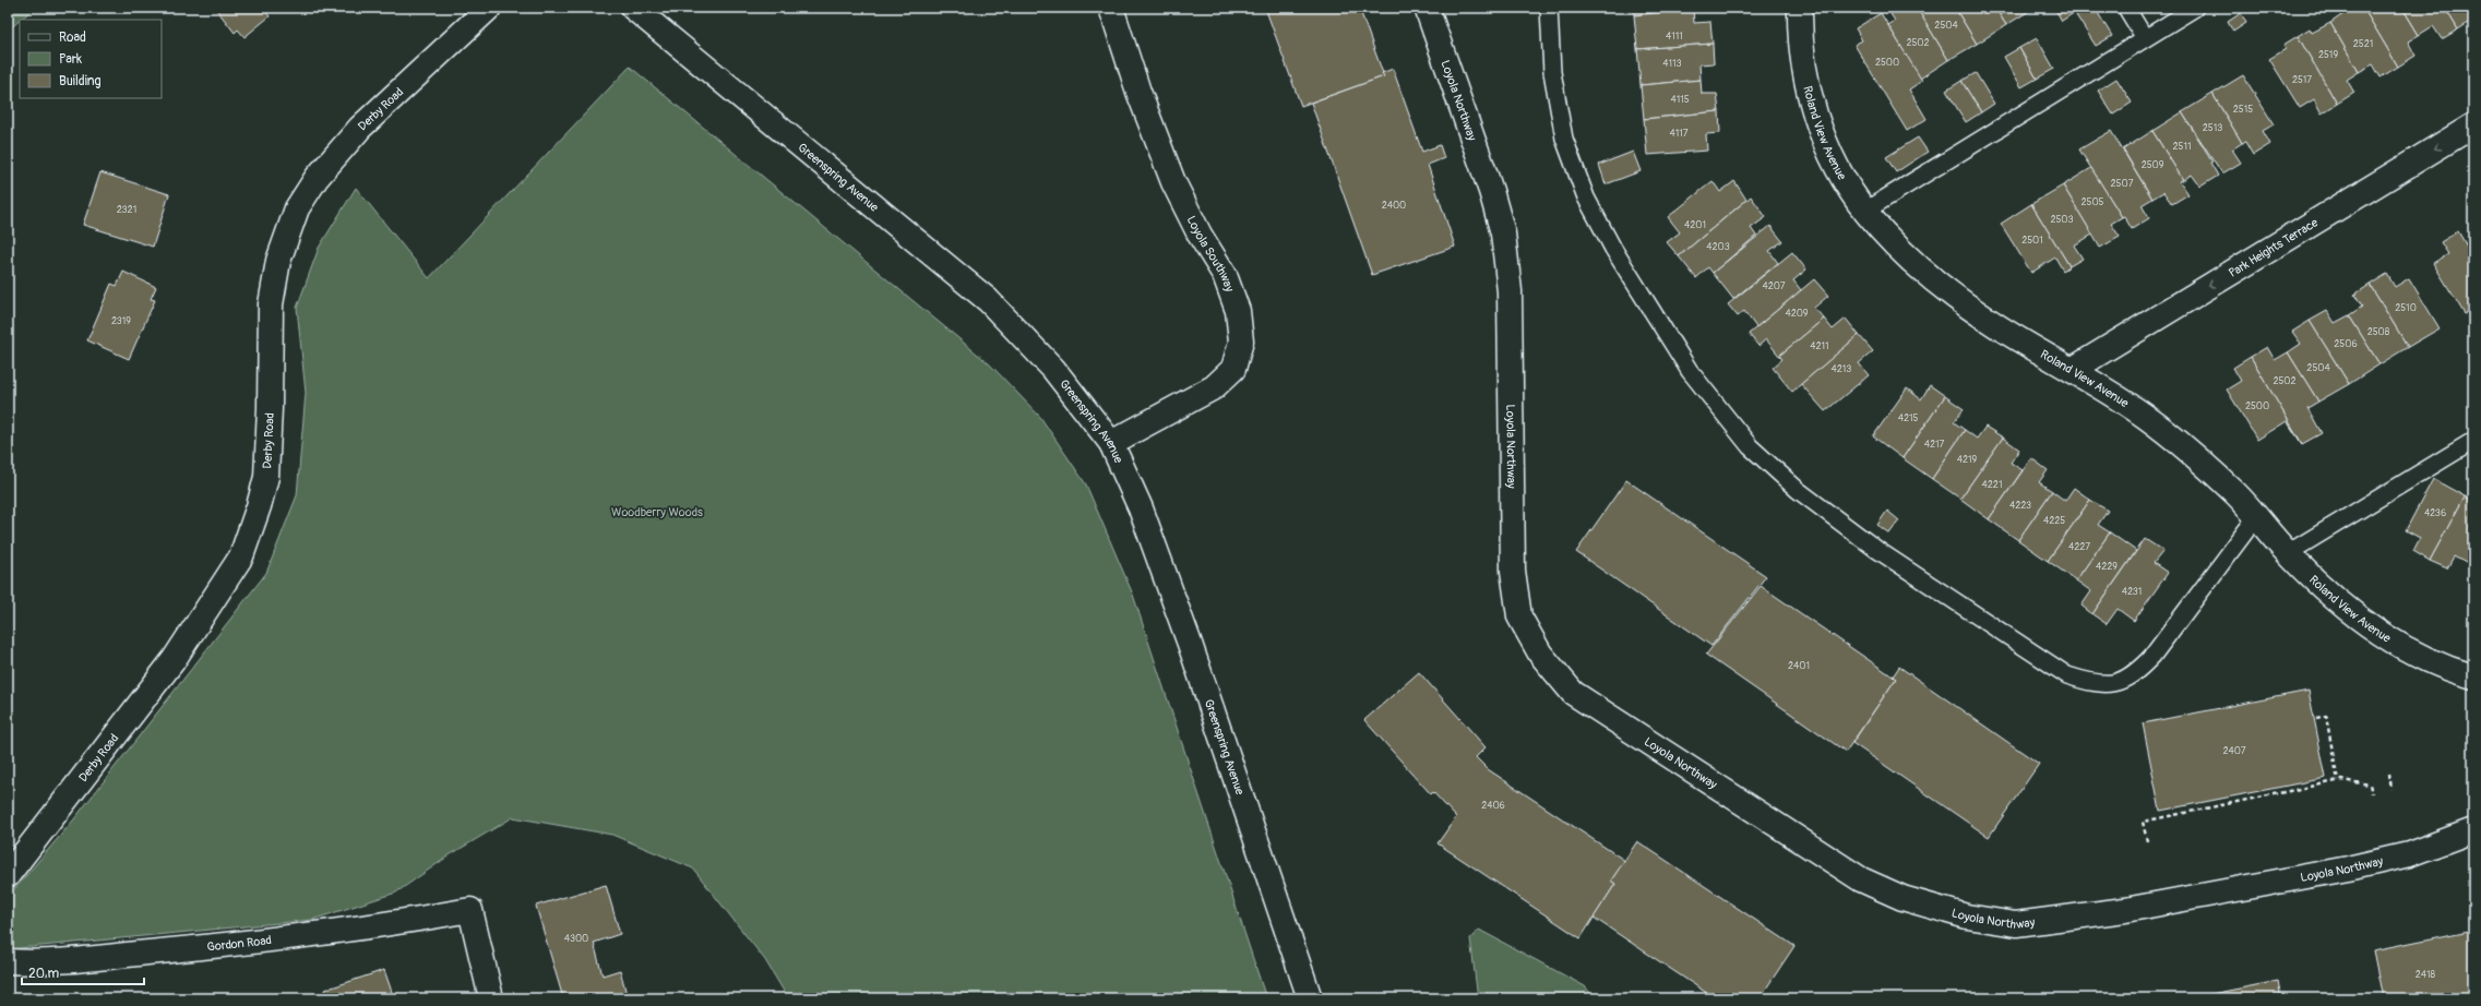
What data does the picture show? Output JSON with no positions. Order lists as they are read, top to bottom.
{
  "streets": {
    "street": [
      "Loyola Northway",
      "Derby Road",
      "Roland View Avenue",
      "Greenspring Avenue",
      "Park Heights Terrace",
      "Loyola Southway",
      "Gordon Road"
    ]
  },
  "crossings": [
    ["Roland View Avenue", "Park Heights Terrace"],
    ["Greenspring Avenue", "Loyola Southway"]
  ],
  "one_way": ["Park Heights Terrace"],
  "parks": ["Woodberry Woods"],
  "house_numbers": [
    "2504",
    "4111",
    "2502",
    "2521",
    "2519",
    "2500",
    "4113",
    "2517",
    "4115",
    "2515",
    "2513",
    "4117",
    "2511",
    "2509",
    "2507",
    "2505",
    "2400",
    "2321",
    "2503",
    "4201",
    "2501",
    "4203",
    "4207",
    "2510",
    "4209",
    "2319",
    "2508",
    "2506",
    "4211",
    "2504",
    "4213",
    "2502",
    "2500",
    "4215",
    "4217",
    "4219",
    "4221",
    "4223",
    "4236",
    "4225",
    "4227",
    "4229",
    "4231",
    "2401",
    "2407",
    "2406",
    "4300",
    "2418"
  ],
  "legend": ["Road", "Park", "Building"],
  "scale_bar": "20 m"
}
